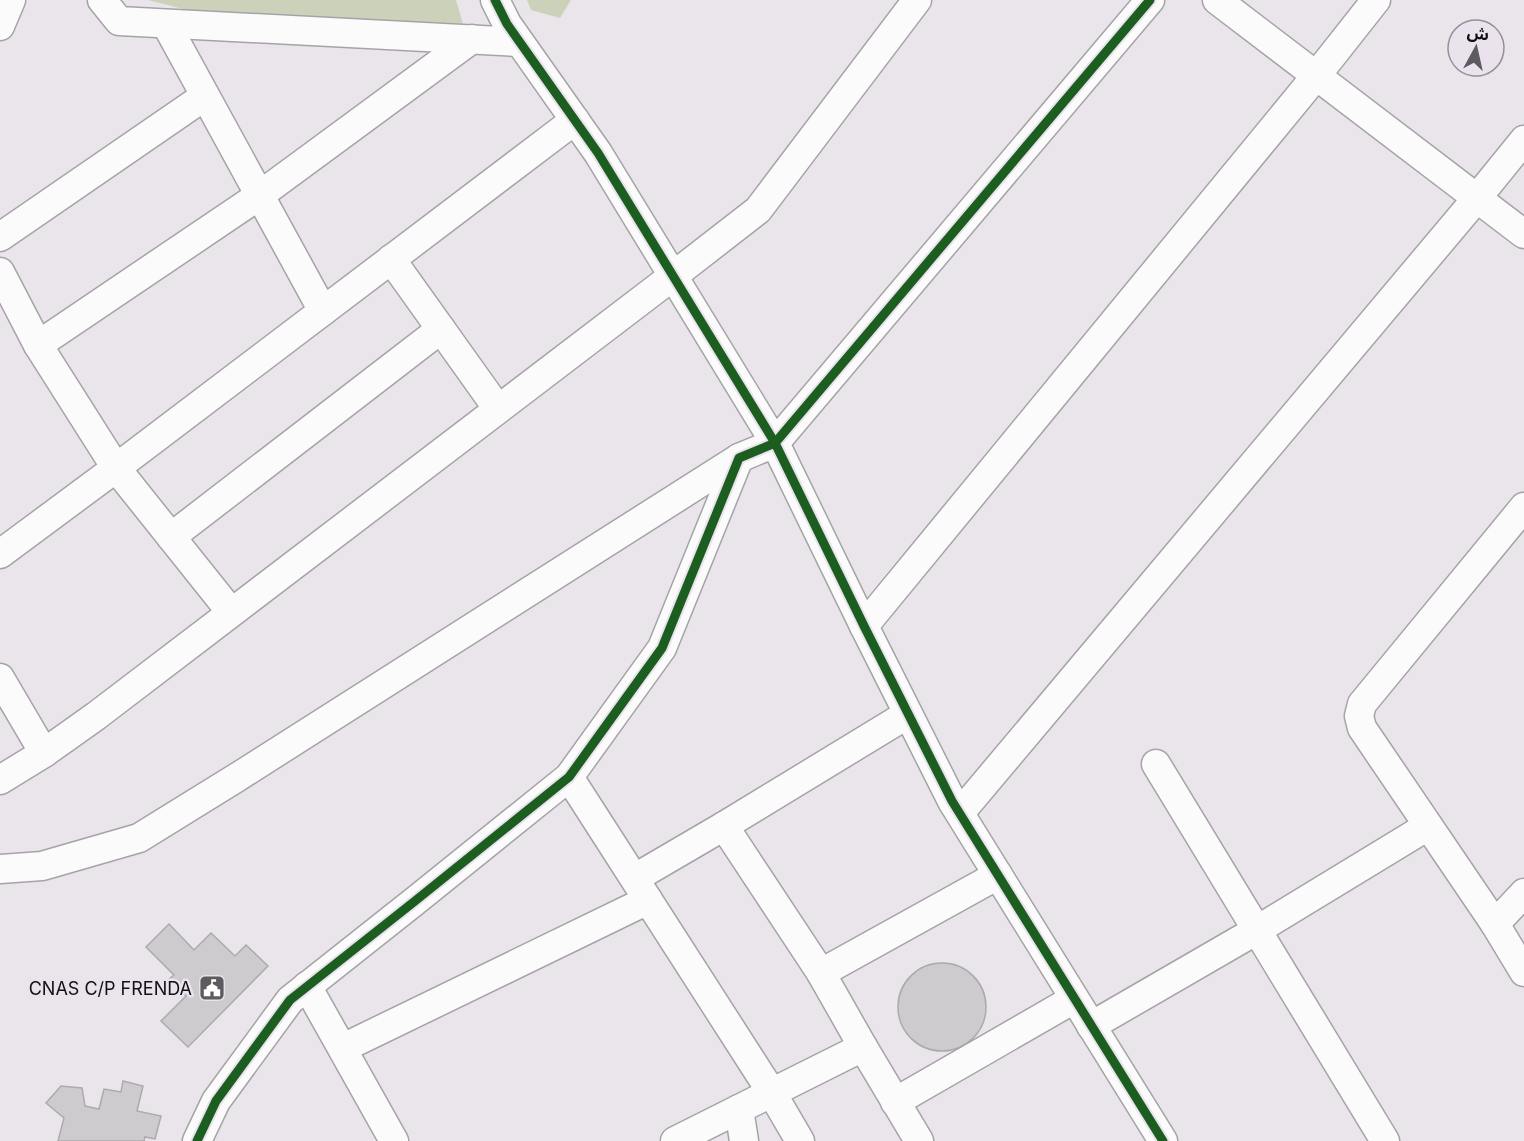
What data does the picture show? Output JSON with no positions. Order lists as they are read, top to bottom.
{
  "places": {
    "public building": ["CNAS C/P FRENDA"]
  },
  "north": "top"
}
